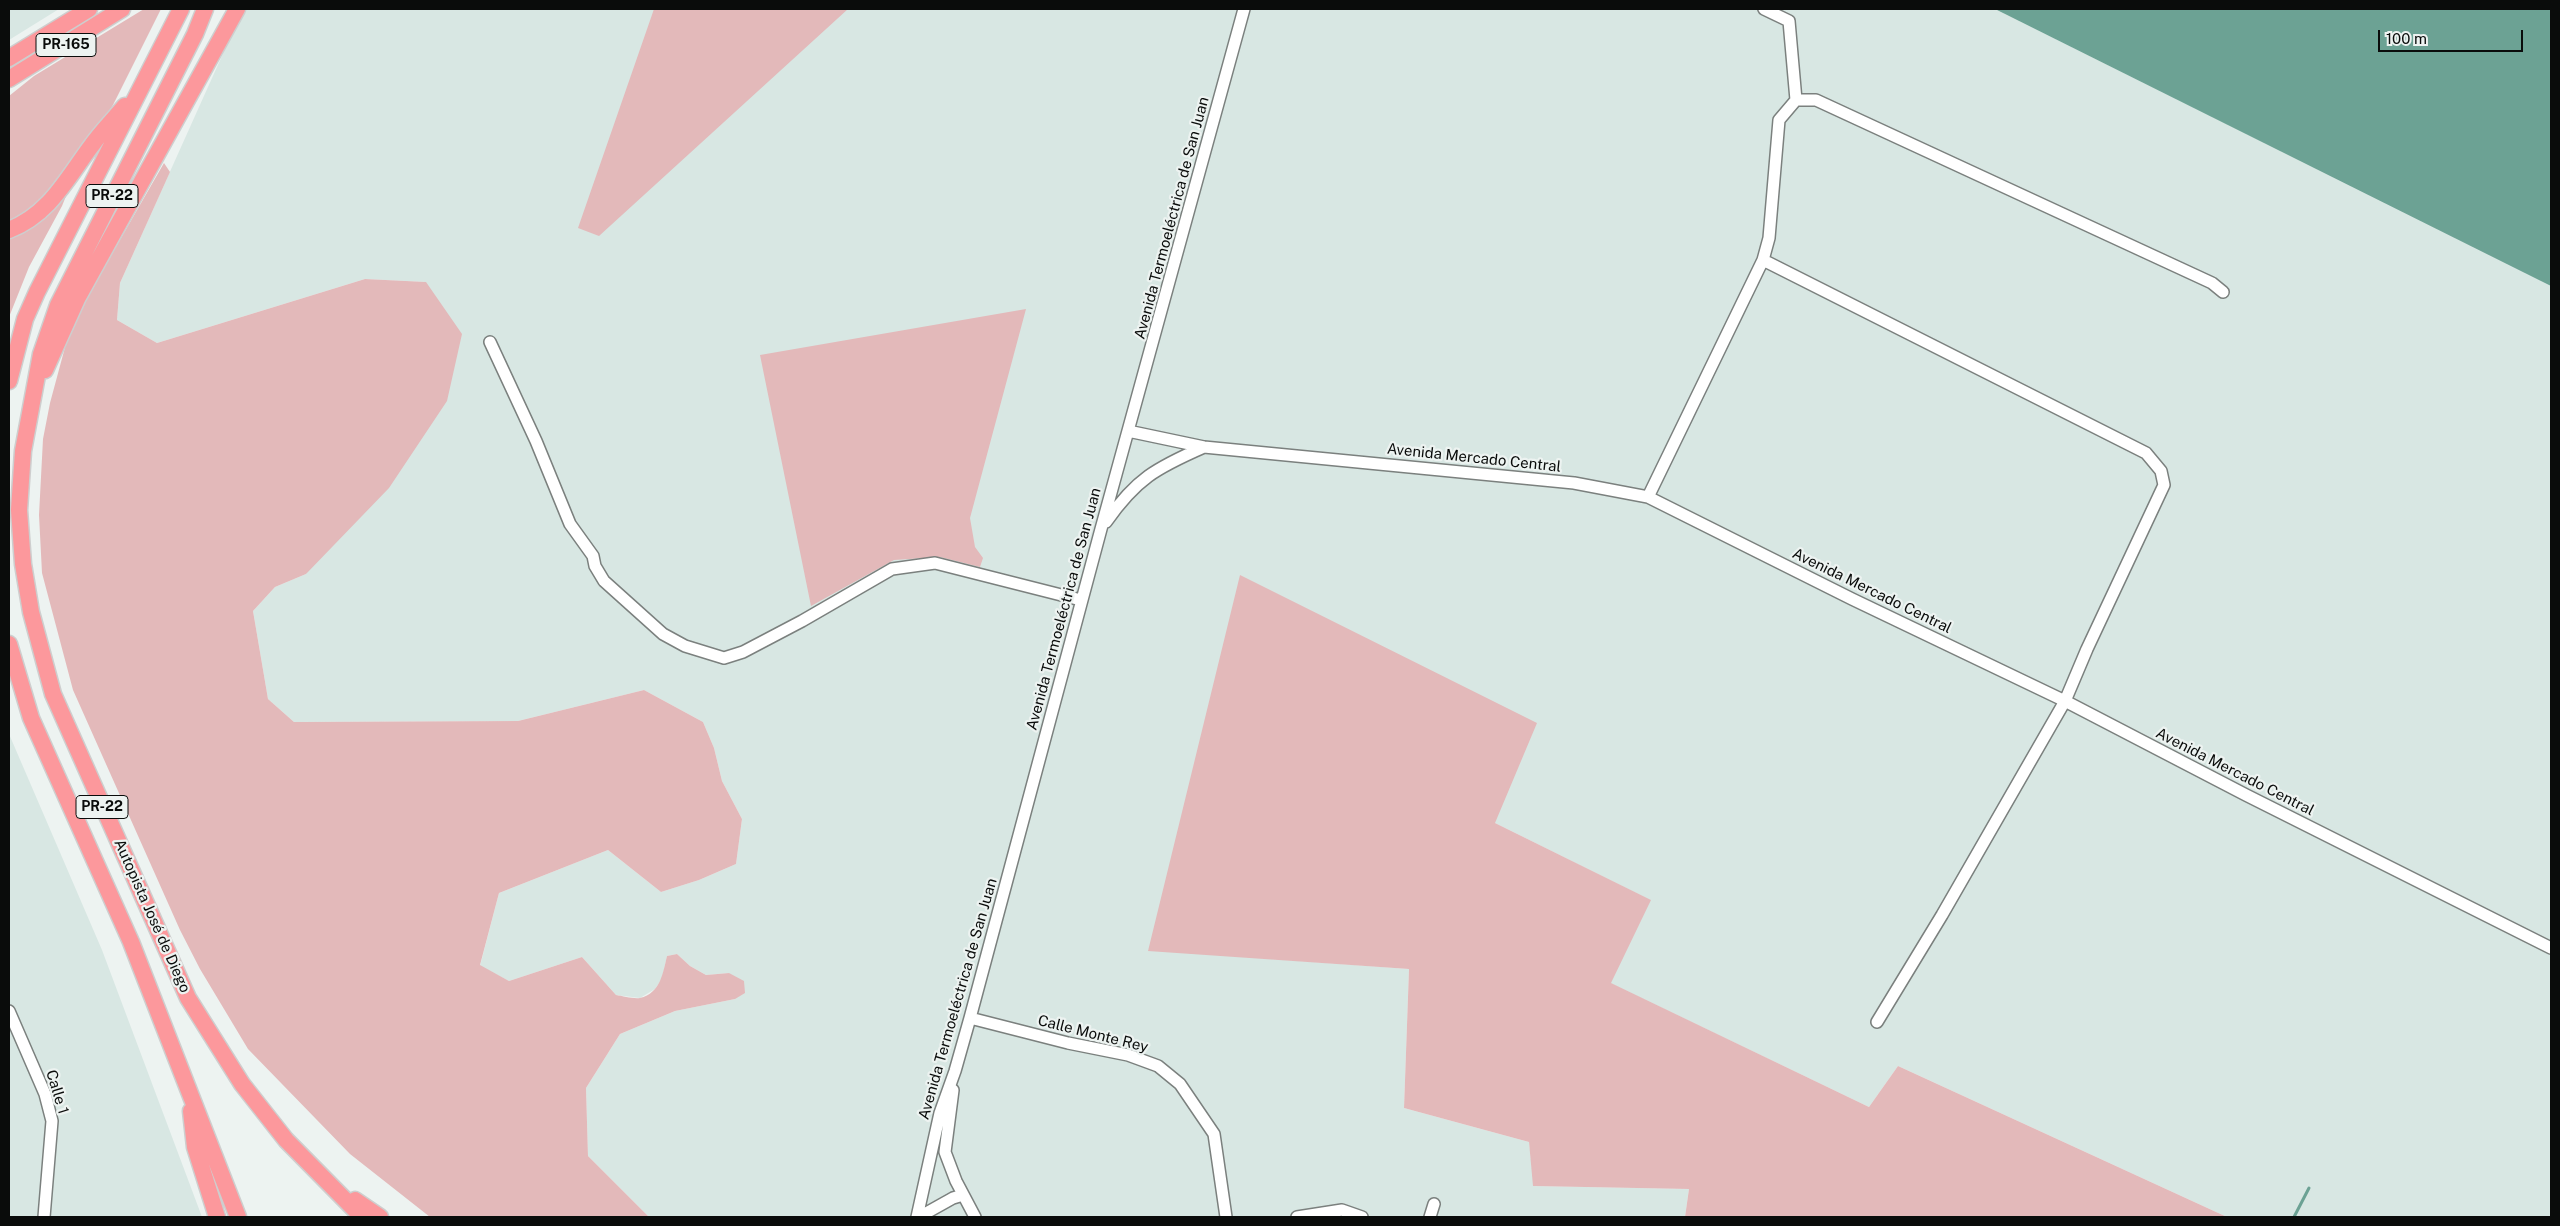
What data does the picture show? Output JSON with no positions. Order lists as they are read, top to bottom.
{
  "streets": {
    "highway": ["PR-165", "PR-22", "Autopista José de Diego"],
    "street": [
      "Avenida Termoeléctrica de San Juan",
      "Avenida Mercado Central",
      "Calle Monte Rey",
      "Calle 1"
    ]
  },
  "crossings": [
    ["Avenida Termoeléctrica de San Juan", "Avenida Mercado Central"],
    ["Avenida Termoeléctrica de San Juan", "Calle Monte Rey"]
  ],
  "scale_bar": "100 m"
}
